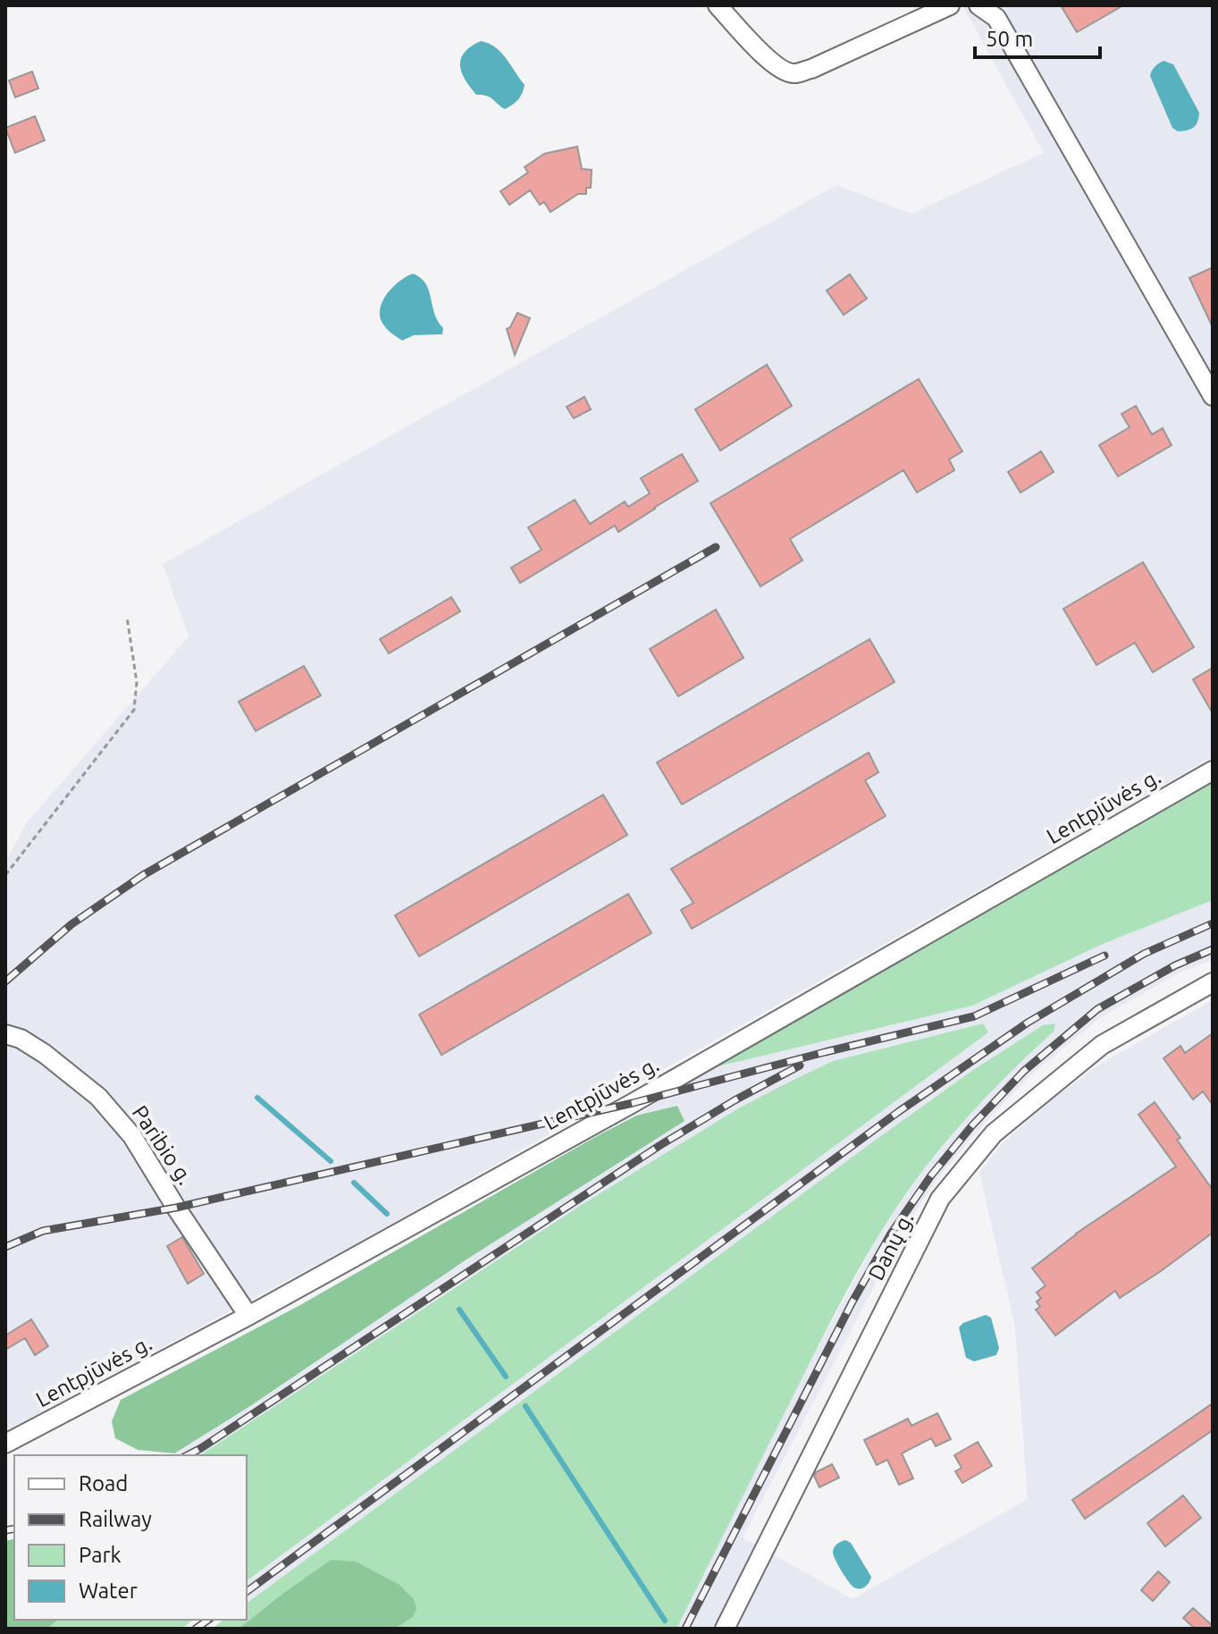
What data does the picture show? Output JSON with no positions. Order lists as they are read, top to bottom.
{
  "streets": {
    "street": ["Lentpjūvės g.", "Paribio g.", "Danų g."]
  },
  "crossings": [
    ["Lentpjūvės g.", "Paribio g."]
  ],
  "legend": [
    "Road",
    "Railway",
    "Park",
    "Water"
  ],
  "scale_bar": "50 m"
}
